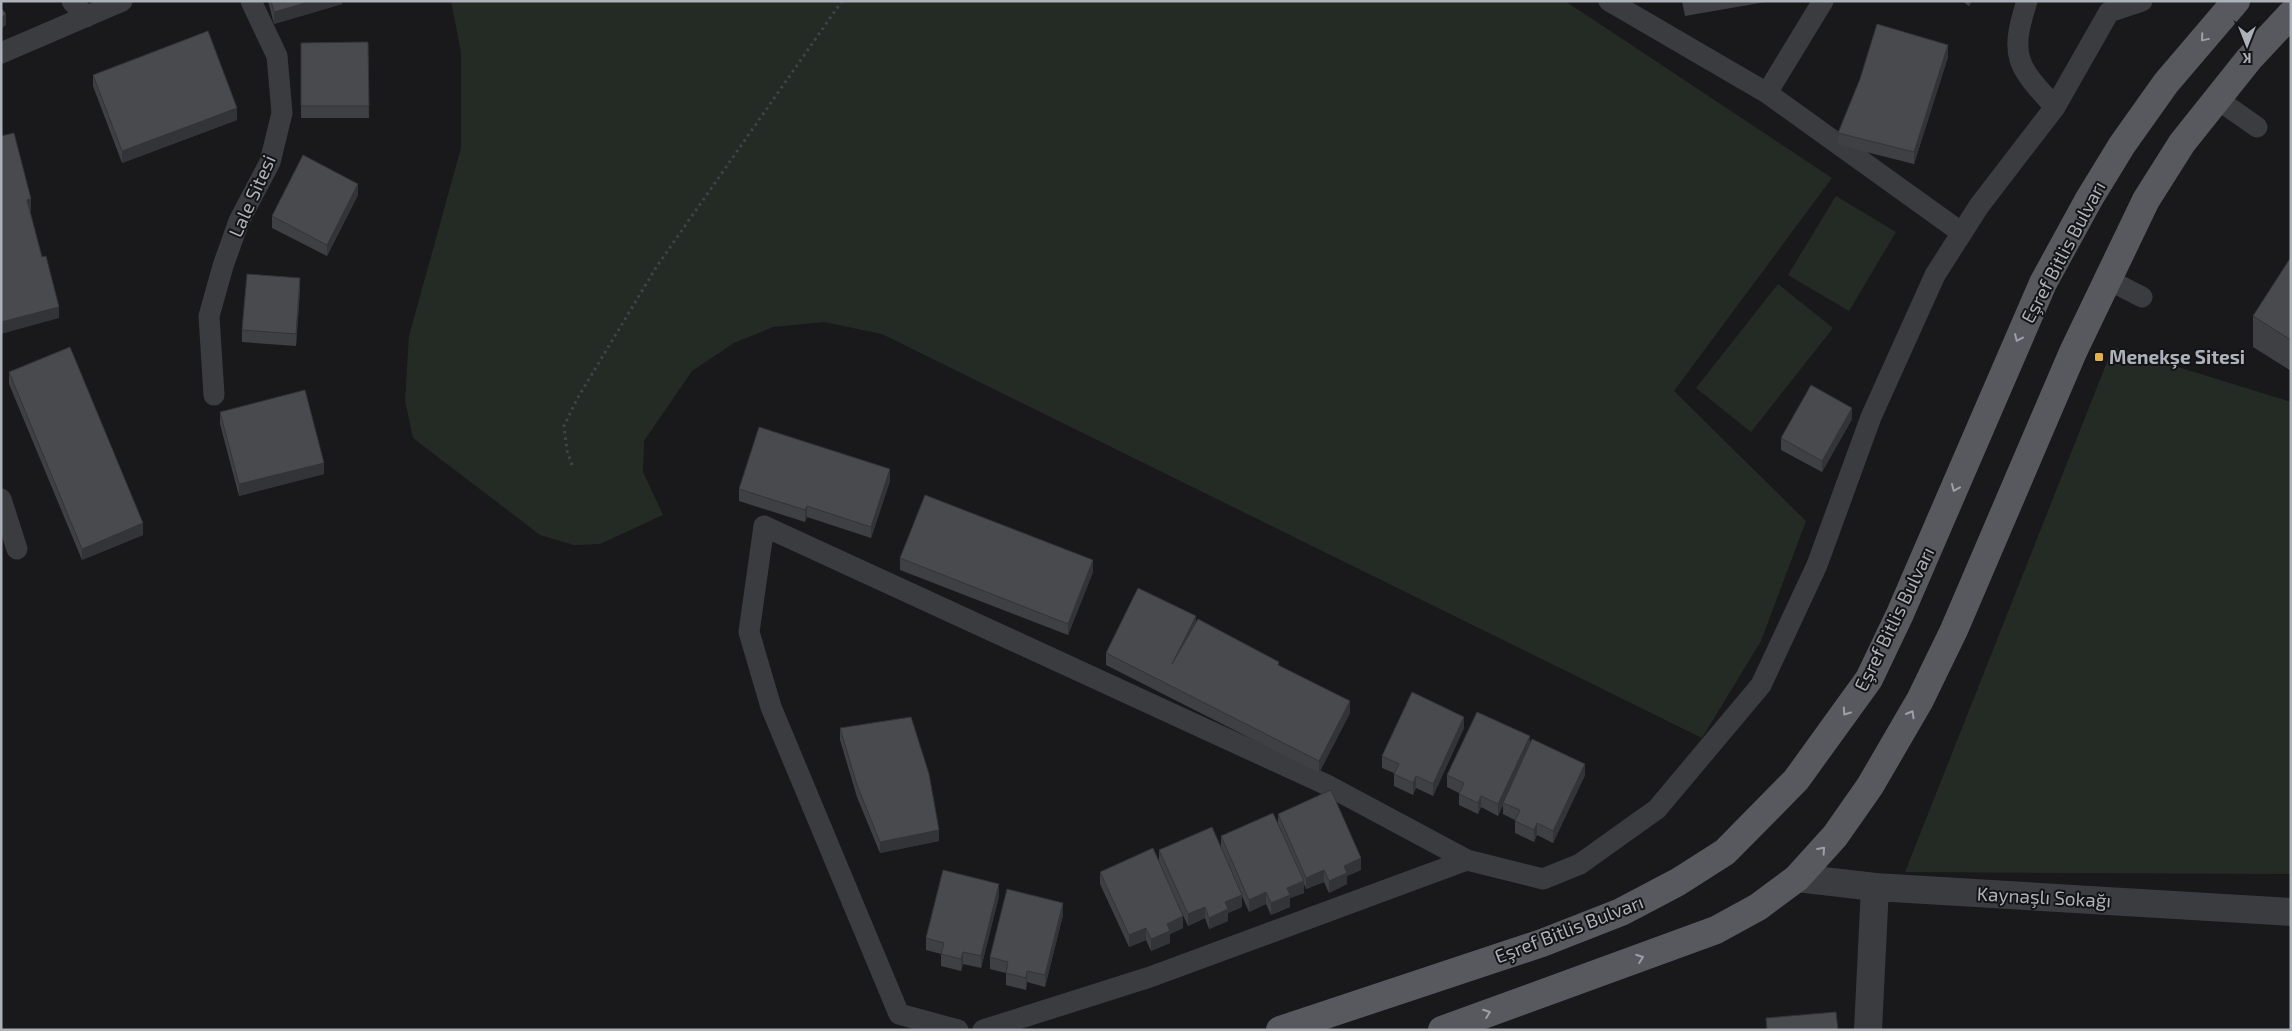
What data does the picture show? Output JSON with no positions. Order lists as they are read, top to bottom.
{
  "streets": {
    "main road": ["Eşref Bitlis Bulvarı"],
    "street": ["Kaynaşlı Sokağı"],
    "lane": ["Lale Sitesi"]
  },
  "places": {
    "transit": ["Menekşe Sitesi"]
  },
  "north": "bottom"
}
